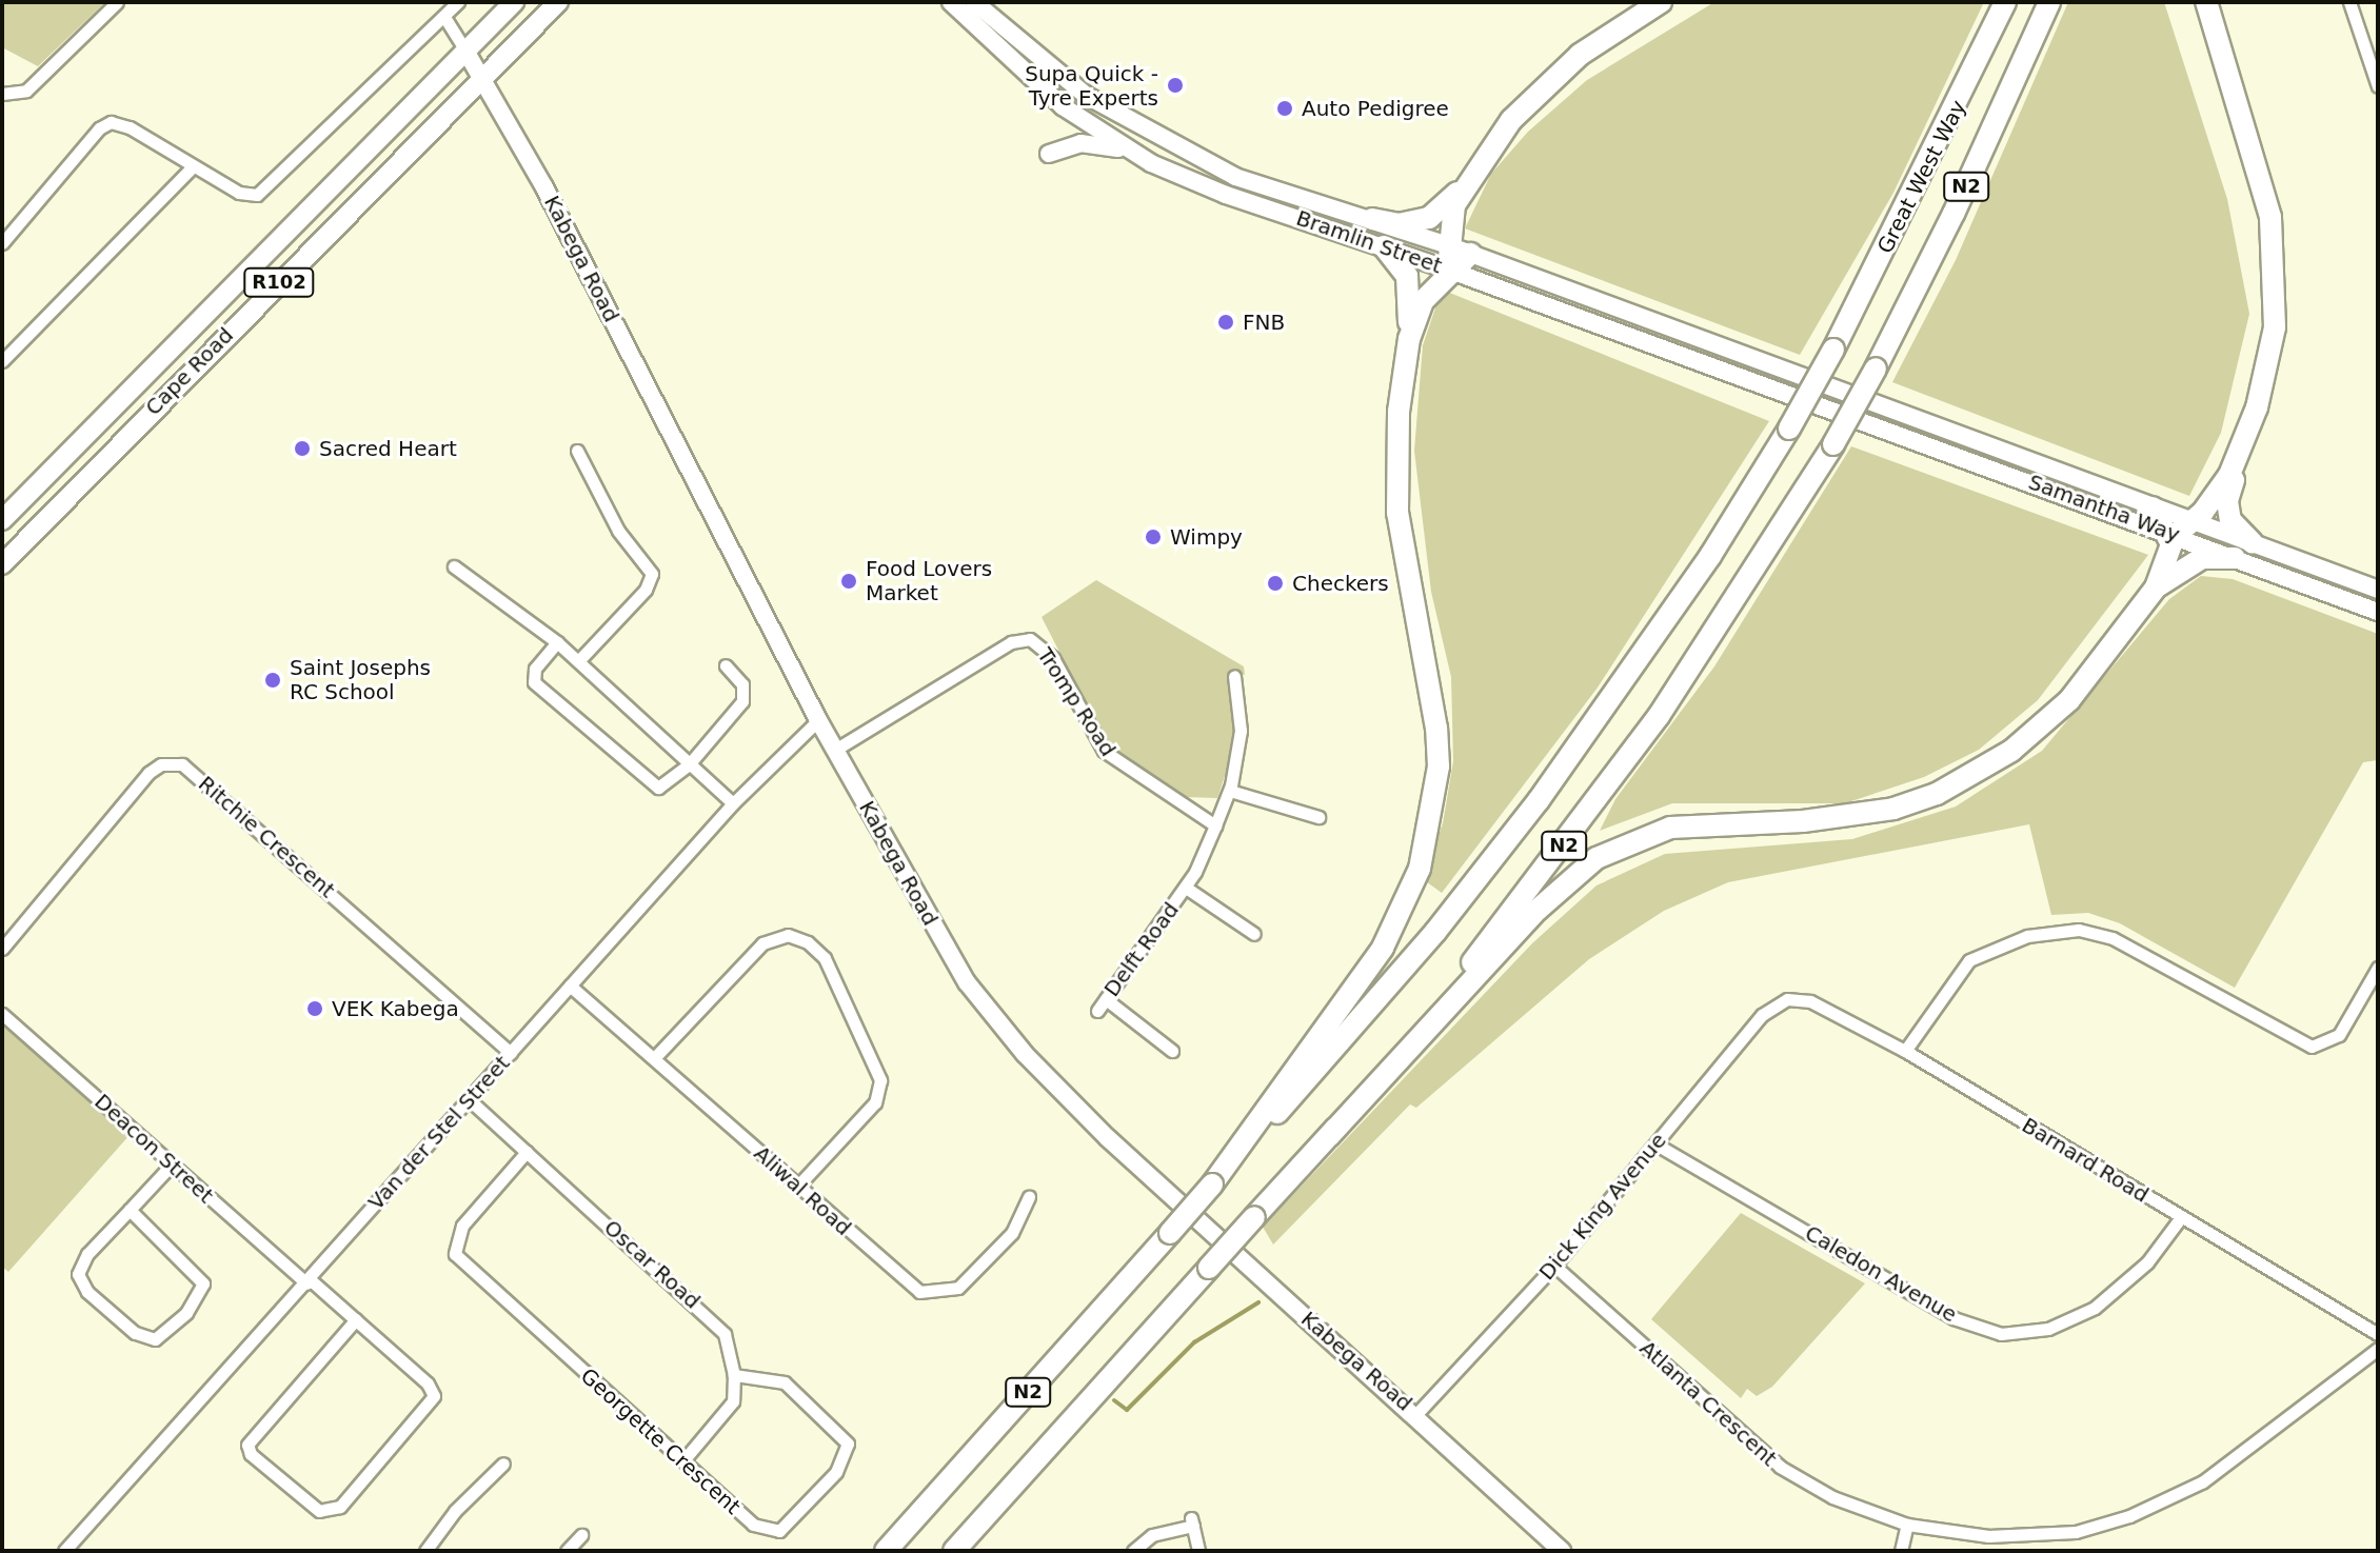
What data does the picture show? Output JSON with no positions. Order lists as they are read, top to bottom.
{
  "streets": {
    "highway": ["Great West Way", "N2"],
    "main road": [
      "Bramlin Street",
      "Kabega Road",
      "R102",
      "Cape Road",
      "Samantha Way"
    ],
    "street": [
      "Tromp Road",
      "Ritchie Crescent",
      "Delft Road",
      "Van der Stel Street",
      "Deacon Street",
      "Barnard Road",
      "Aliwal Road",
      "Dick King Avenue",
      "Oscar Road",
      "Caledon Avenue",
      "Atlanta Crescent",
      "Georgette Crescent"
    ]
  },
  "crossings": [
    ["Great West Way", "N2"],
    ["Bramlin Street", "Samantha Way"],
    ["Kabega Road", "Cape Road"],
    ["Kabega Road", "Tromp Road"],
    ["Kabega Road", "Van der Stel Street"],
    ["Kabega Road", "Dick King Avenue"],
    ["Tromp Road", "Delft Road"],
    ["Ritchie Crescent", "Van der Stel Street"],
    ["Van der Stel Street", "Deacon Street"],
    ["Van der Stel Street", "Aliwal Road"],
    ["Van der Stel Street", "Oscar Road"],
    ["Barnard Road", "Dick King Avenue"],
    ["Barnard Road", "Caledon Avenue"],
    ["Dick King Avenue", "Caledon Avenue"],
    ["Dick King Avenue", "Atlanta Crescent"],
    ["Oscar Road", "Georgette Crescent"]
  ],
  "places": [
    "Supa Quick - Tyre Experts",
    "Auto Pedigree",
    "FNB",
    "Sacred Heart",
    "Wimpy",
    "Food Lovers Market",
    "Checkers",
    "Saint Josephs RC School",
    "VEK Kabega"
  ]
}
